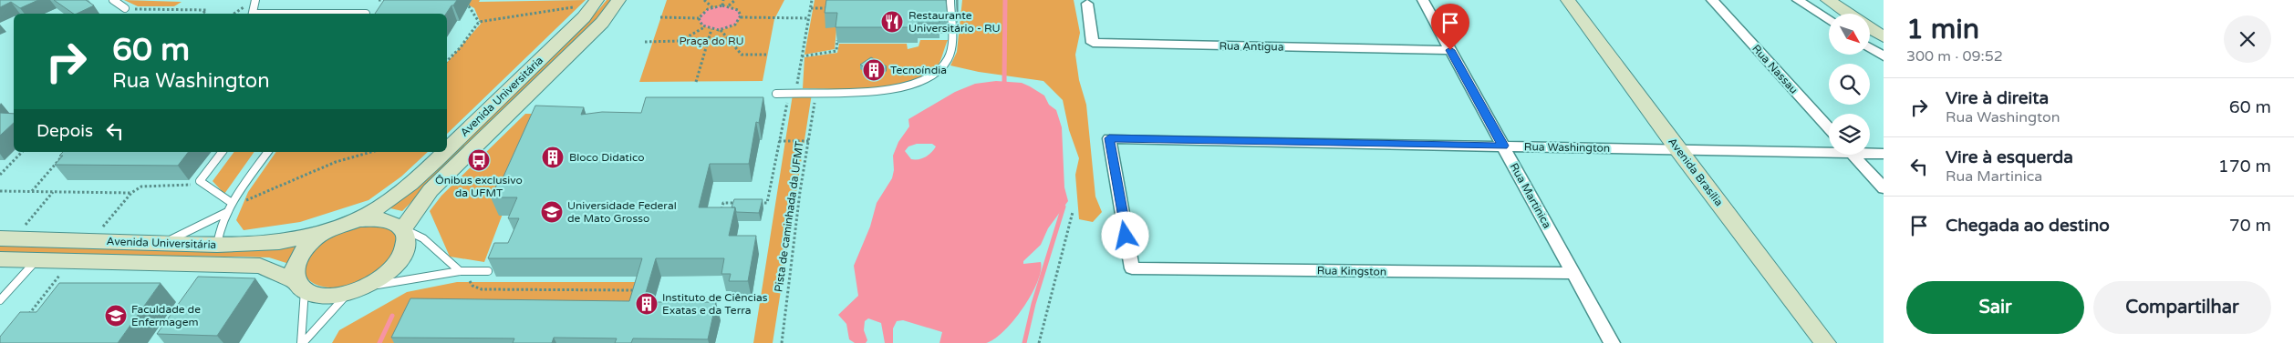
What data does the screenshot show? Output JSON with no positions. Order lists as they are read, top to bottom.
{
  "streets": {
    "street": [
      "Rua Antigua",
      "Rua Nassau",
      "Avenida Universitária",
      "Rua Washington",
      "Avenida Brasília",
      "Rua Martinica",
      "Rua Kingston"
    ],
    "path": ["Pista de caminhada da UFMT"]
  },
  "crossings": [
    ["Rua Antigua", "Rua Martinica"],
    ["Rua Washington", "Avenida Brasília"],
    ["Rua Washington", "Rua Martinica"],
    ["Rua Washington", "Rua Kingston"],
    ["Rua Martinica", "Rua Kingston"]
  ],
  "parks": ["Praça do RU"],
  "places": {
    "restaurant": ["Restaurante Universitário - RU"],
    "building": ["Tecnoíndia", "Bloco Didatico", "Instituto de Ciências Exatas e da Terra"],
    "bus stop": ["Ônibus exclusivo da UFMT"],
    "school or university": ["Universidade Federal de Mato Grosso", "Faculdade de Enfermagem"]
  },
  "north": "bottom right",
  "page": {
    "heading": ["1 min", "300 m · 09:52"],
    "turn": ["60 m", "Rua Washington"],
    "list": [
      {
        "name": "Vire à direita",
        "note": "Rua Washington",
        "value": "60 m"
      },
      {
        "name": "Vire à esquerda",
        "note": "Rua Martinica",
        "value": "170 m"
      },
      {
        "name": "Chegada ao destino",
        "value": "70 m"
      }
    ],
    "then": "Depois",
    "buttons": ["Sair", "Compartilhar"]
  }
}
